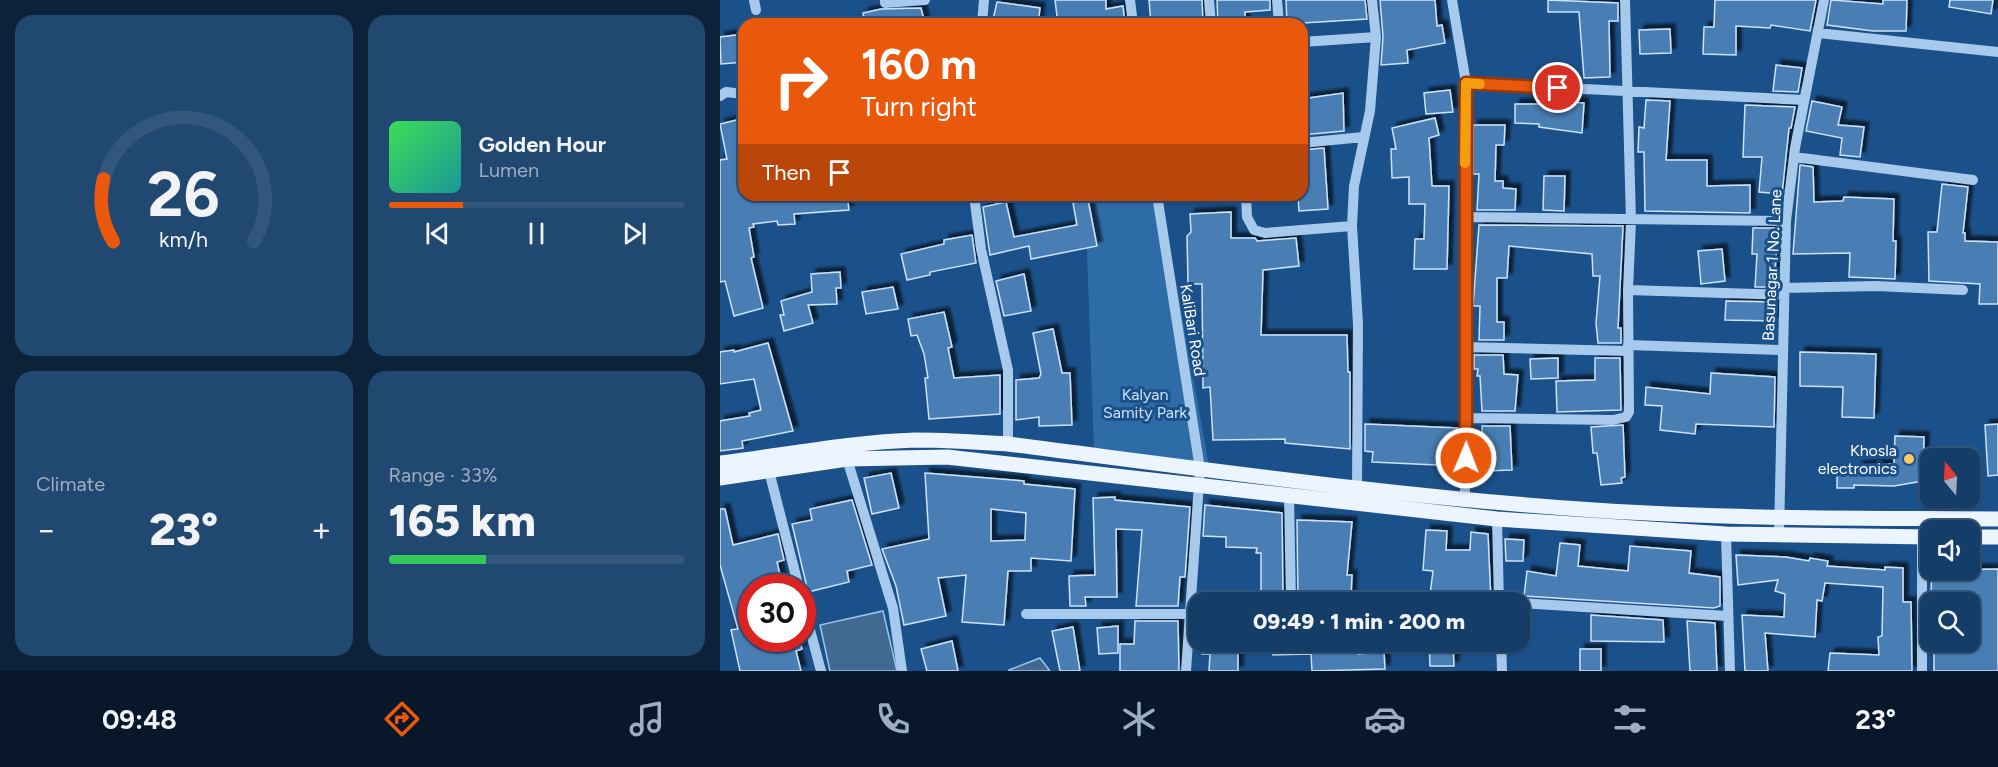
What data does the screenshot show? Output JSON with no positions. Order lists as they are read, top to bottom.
{
  "streets": {
    "street": ["Basunagar 1 No. Lane", "KaliBari Road"]
  },
  "parks": ["Kalyan Samity Park"],
  "places": ["Khosla electronics"],
  "north": "top",
  "page": {
    "turn": ["160 m", "Turn right"],
    "song": ["Golden Hour", "Lumen"],
    "then": "Then",
    "tile": [
      "Climate",
      ["Range · 33%", "165 km"]
    ],
    "heat": ["−", "23°", "+"],
    "limit": "30",
    "trip": "09:49 · 1 min · 200 m",
    "tabs": ["09:48", "23°"],
    "gauge": ["26", "km/h"]
  }
}
